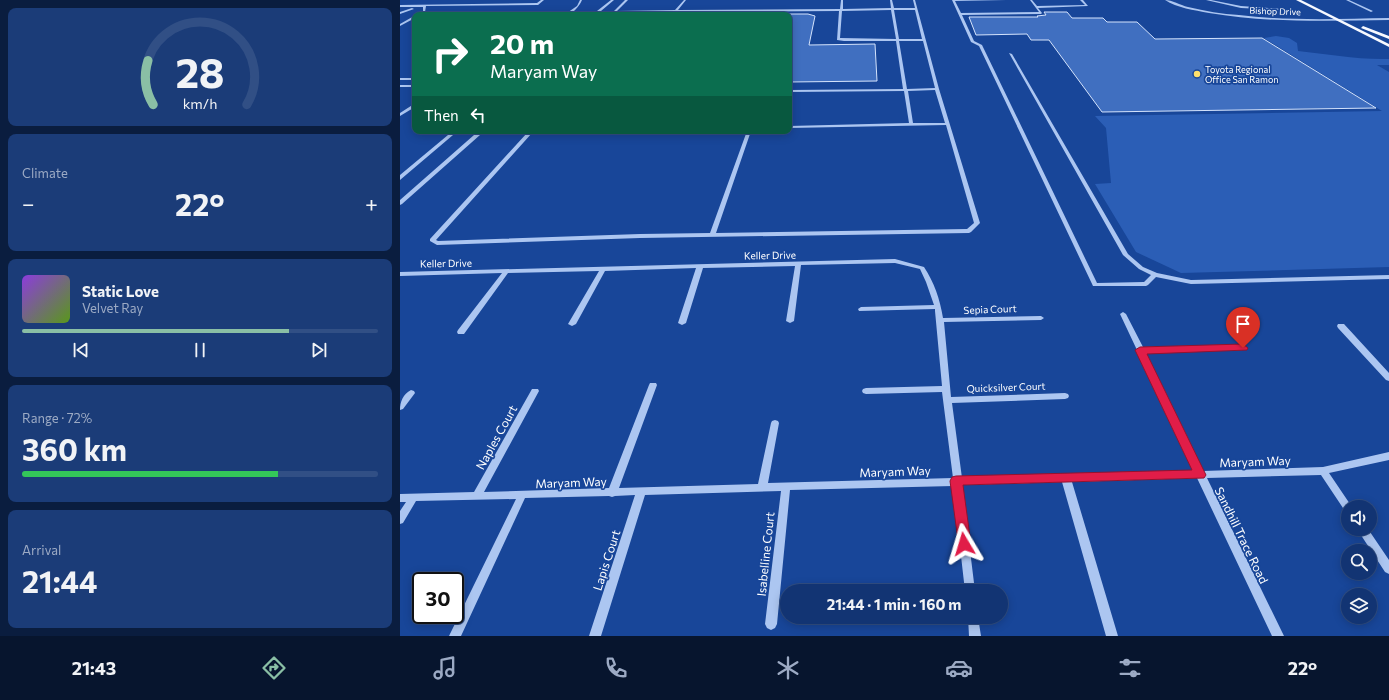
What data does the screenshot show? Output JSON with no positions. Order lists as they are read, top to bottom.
{
  "streets": {
    "street": [
      "Bishop Drive",
      "Keller Drive",
      "Sepia Court",
      "Quicksilver Court",
      "Naples Court",
      "Maryam Way",
      "Sandhill Trace Road",
      "Isabelline Court",
      "Lapis Court"
    ]
  },
  "crossings": [
    ["Keller Drive", "Sepia Court"],
    ["Keller Drive", "Quicksilver Court"],
    ["Keller Drive", "Maryam Way"],
    ["Naples Court", "Maryam Way"],
    ["Maryam Way", "Sandhill Trace Road"],
    ["Maryam Way", "Isabelline Court"],
    ["Maryam Way", "Lapis Court"]
  ],
  "places": ["Toyota Regional Office San Ramon"],
  "page": {
    "turn": ["20 m", "Maryam Way"],
    "then": "Then",
    "tile": [
      "Climate",
      ["Range · 72%", "360 km"],
      ["Arrival", "21:44"]
    ],
    "heat": ["−", "22°", "+"],
    "song": ["Static Love", "Velvet Ray"],
    "limit": "30",
    "trip": "21:44 · 1 min · 160 m",
    "tabs": ["21:43", "22°"],
    "gauge": ["28", "km/h"]
  }
}
